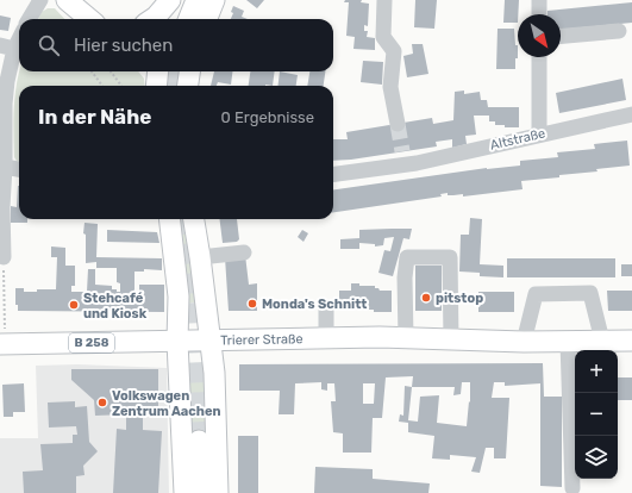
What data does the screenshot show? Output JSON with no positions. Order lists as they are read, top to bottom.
{
  "streets": {
    "main road": ["Trierer Straße", "B 258"],
    "street": ["Altstraße"]
  },
  "places": [
    "pitstop",
    "Monda's Schnitt",
    "Stehcafé und Kiosk",
    "Volkswagen Zentrum Aachen"
  ],
  "north": "bottom right",
  "page": {
    "search": "Hier suchen",
    "heading": ["In der Nähe", "0 Ergebnisse"],
    "map_buttons": ["+", "−"]
  }
}
